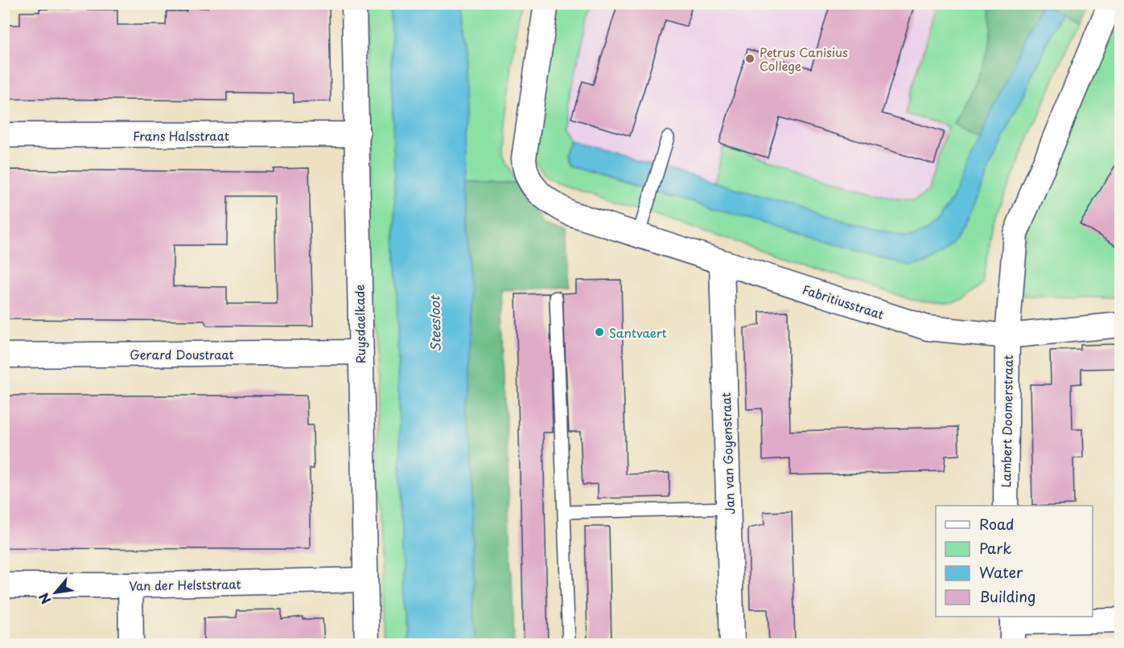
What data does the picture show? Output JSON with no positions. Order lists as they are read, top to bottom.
{
  "streets": {
    "street": [
      "Frans Halsstraat",
      "Fabritiusstraat",
      "Ruysdaelkade",
      "Gerard Doustraat",
      "Lambert Doomerstraat",
      "Jan van Goyenstraat",
      "Van der Helststraat"
    ]
  },
  "crossings": [
    ["Frans Halsstraat", "Ruysdaelkade"],
    ["Fabritiusstraat", "Lambert Doomerstraat"],
    ["Fabritiusstraat", "Jan van Goyenstraat"],
    ["Ruysdaelkade", "Gerard Doustraat"],
    ["Ruysdaelkade", "Van der Helststraat"]
  ],
  "water": ["Steesloot"],
  "places": ["Petrus Canisius College", "Santvaert"],
  "legend": [
    "Road",
    "Park",
    "Water",
    "Building"
  ],
  "north": "bottom left"
}
